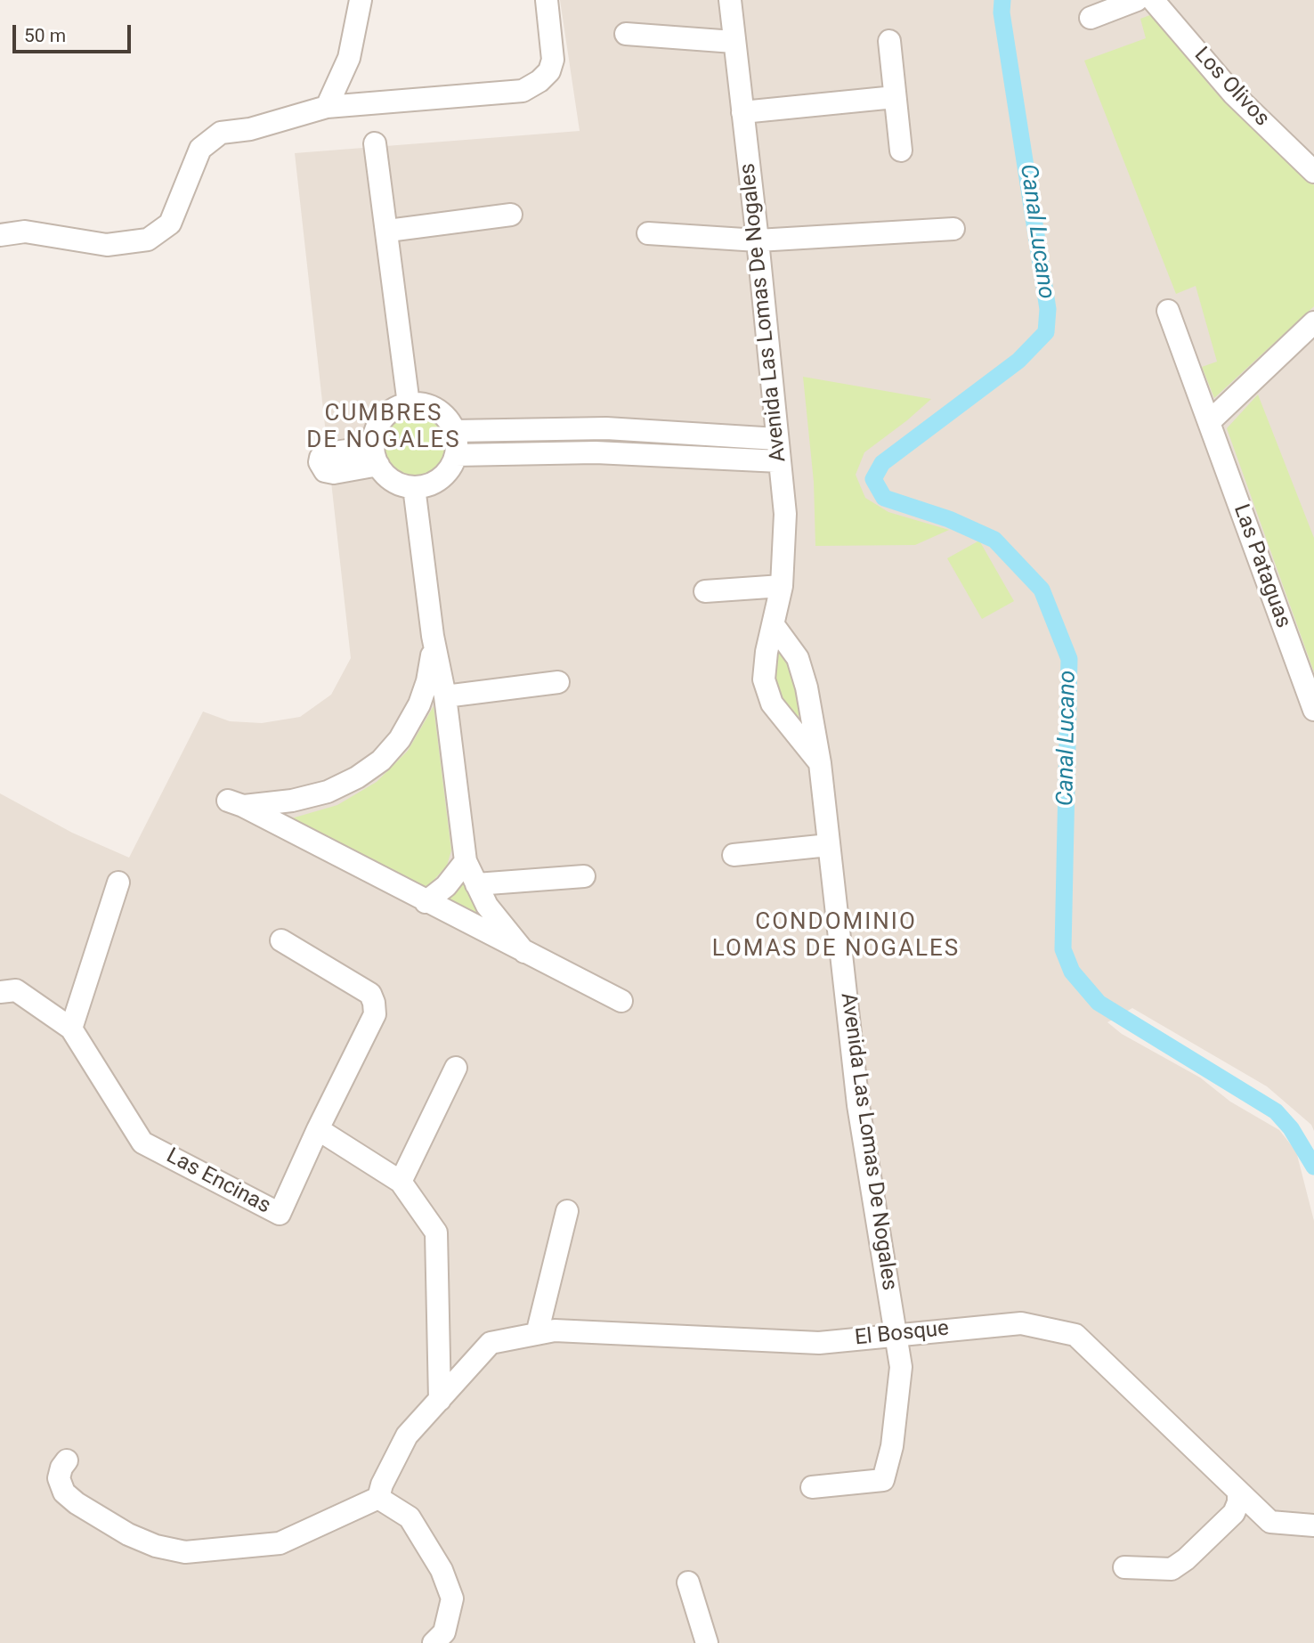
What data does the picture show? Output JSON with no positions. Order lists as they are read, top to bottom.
{
  "streets": {
    "street": [
      "Los Olivos",
      "Avenida Las Lomas De Nogales",
      "Las Pataguas",
      "Las Encinas",
      "El Bosque"
    ]
  },
  "crossings": [
    ["Avenida Las Lomas De Nogales", "El Bosque"]
  ],
  "districts": ["CUMBRES DE NOGALES", "CONDOMINIO LOMAS DE NOGALES"],
  "water": ["Canal Lucano"],
  "scale_bar": "50 m"
}
